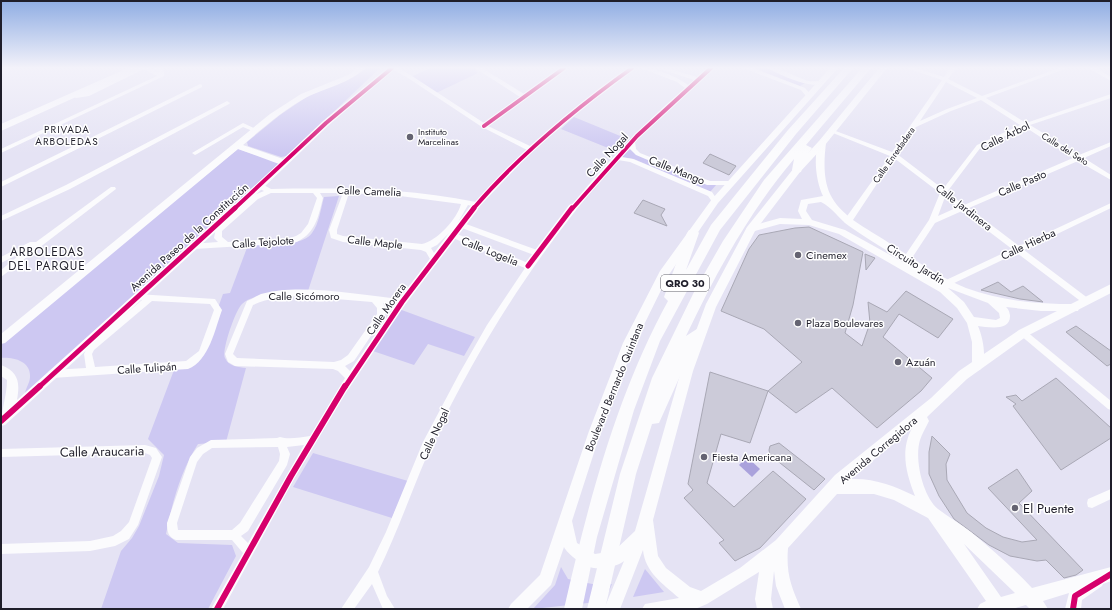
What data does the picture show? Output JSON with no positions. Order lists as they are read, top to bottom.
{
  "streets": {
    "main road": ["QRO 30", "Boulevard Bernardo Quintana", "Avenida Corregidora"],
    "street": [
      "Calle Árbol",
      "Calle del Seto",
      "Calle Nogal",
      "Calle Enredadera",
      "Calle Mango",
      "Calle Pasto",
      "Calle Camelia",
      "Calle Jardinera",
      "Avenida Paseo de la Constitución",
      "Calle Tejolote",
      "Calle Maple",
      "Calle Hierba",
      "Calle Logelia",
      "Circuito Jardín",
      "Calle Sicómoro",
      "Calle Morera",
      "Calle Tulipán",
      "Calle Araucaria"
    ]
  },
  "crossings": [
    ["Calle Árbol", "Calle del Seto"],
    ["Calle Árbol", "Calle Pasto"],
    ["Calle Árbol", "Calle Jardinera"],
    ["Calle Árbol", "Circuito Jardín"],
    ["Calle del Seto", "Calle Pasto"],
    ["Calle Nogal", "Calle Mango"],
    ["Calle Nogal", "Calle Logelia"],
    ["Calle Enredadera", "Calle Jardinera"],
    ["Calle Enredadera", "Circuito Jardín"],
    ["Calle Mango", "Boulevard Bernardo Quintana"],
    ["Calle Pasto", "Calle Jardinera"],
    ["Calle Camelia", "Calle Tejolote"],
    ["Calle Camelia", "Calle Maple"],
    ["Calle Camelia", "Calle Morera"],
    ["Calle Jardinera", "Calle Hierba"],
    ["Calle Jardinera", "Avenida Corregidora"],
    ["Avenida Paseo de la Constitución", "Calle Tejolote"],
    ["Avenida Paseo de la Constitución", "Calle Tulipán"],
    ["Calle Hierba", "Circuito Jardín"],
    ["Calle Logelia", "Calle Morera"],
    ["Circuito Jardín", "Avenida Corregidora"],
    ["Calle Sicómoro", "Calle Morera"]
  ],
  "districts": ["PRIVADA ARBOLEDAS", "ARBOLEDAS DEL PARQUE"],
  "places": [
    "Instituto Marcelinas",
    "Cinemex",
    "Plaza Boulevares",
    "Azuán",
    "Fiesta Americana",
    "El Puente"
  ]
}
